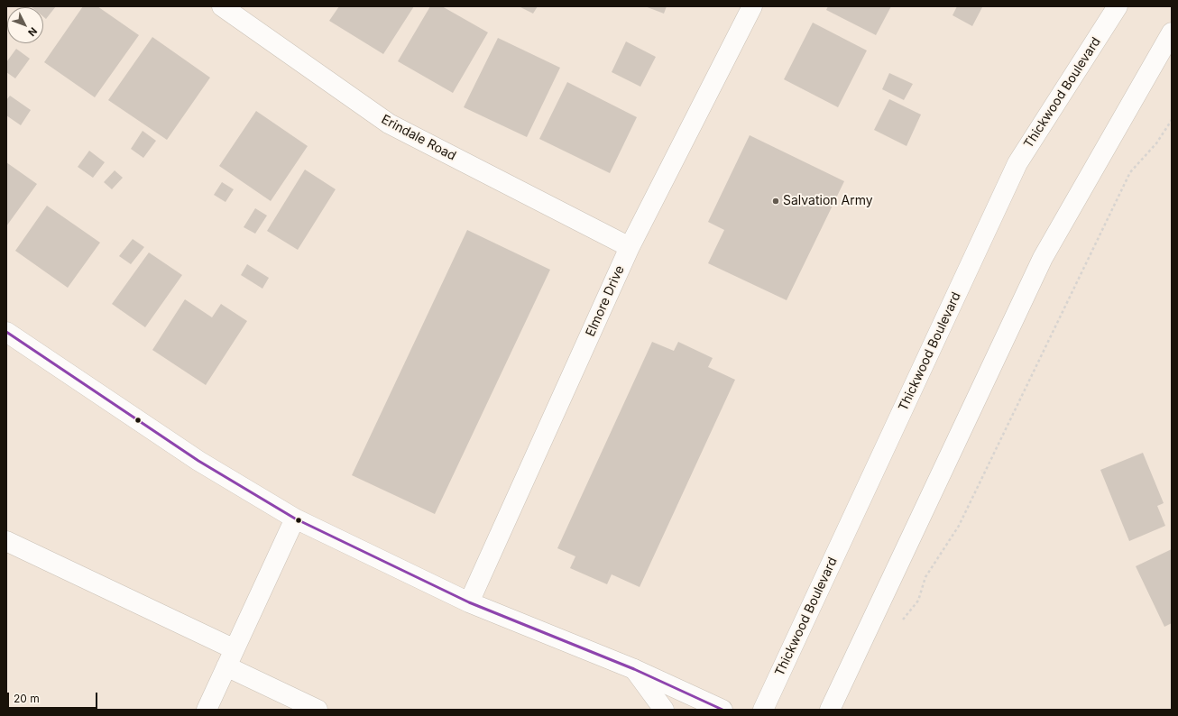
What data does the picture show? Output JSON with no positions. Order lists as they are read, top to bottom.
{
  "streets": {
    "street": ["Thickwood Boulevard", "Erindale Road", "Elmore Drive"]
  },
  "crossings": [
    ["Erindale Road", "Elmore Drive"]
  ],
  "places": ["Salvation Army"],
  "scale_bar": "20 m",
  "north": "bottom right"
}
